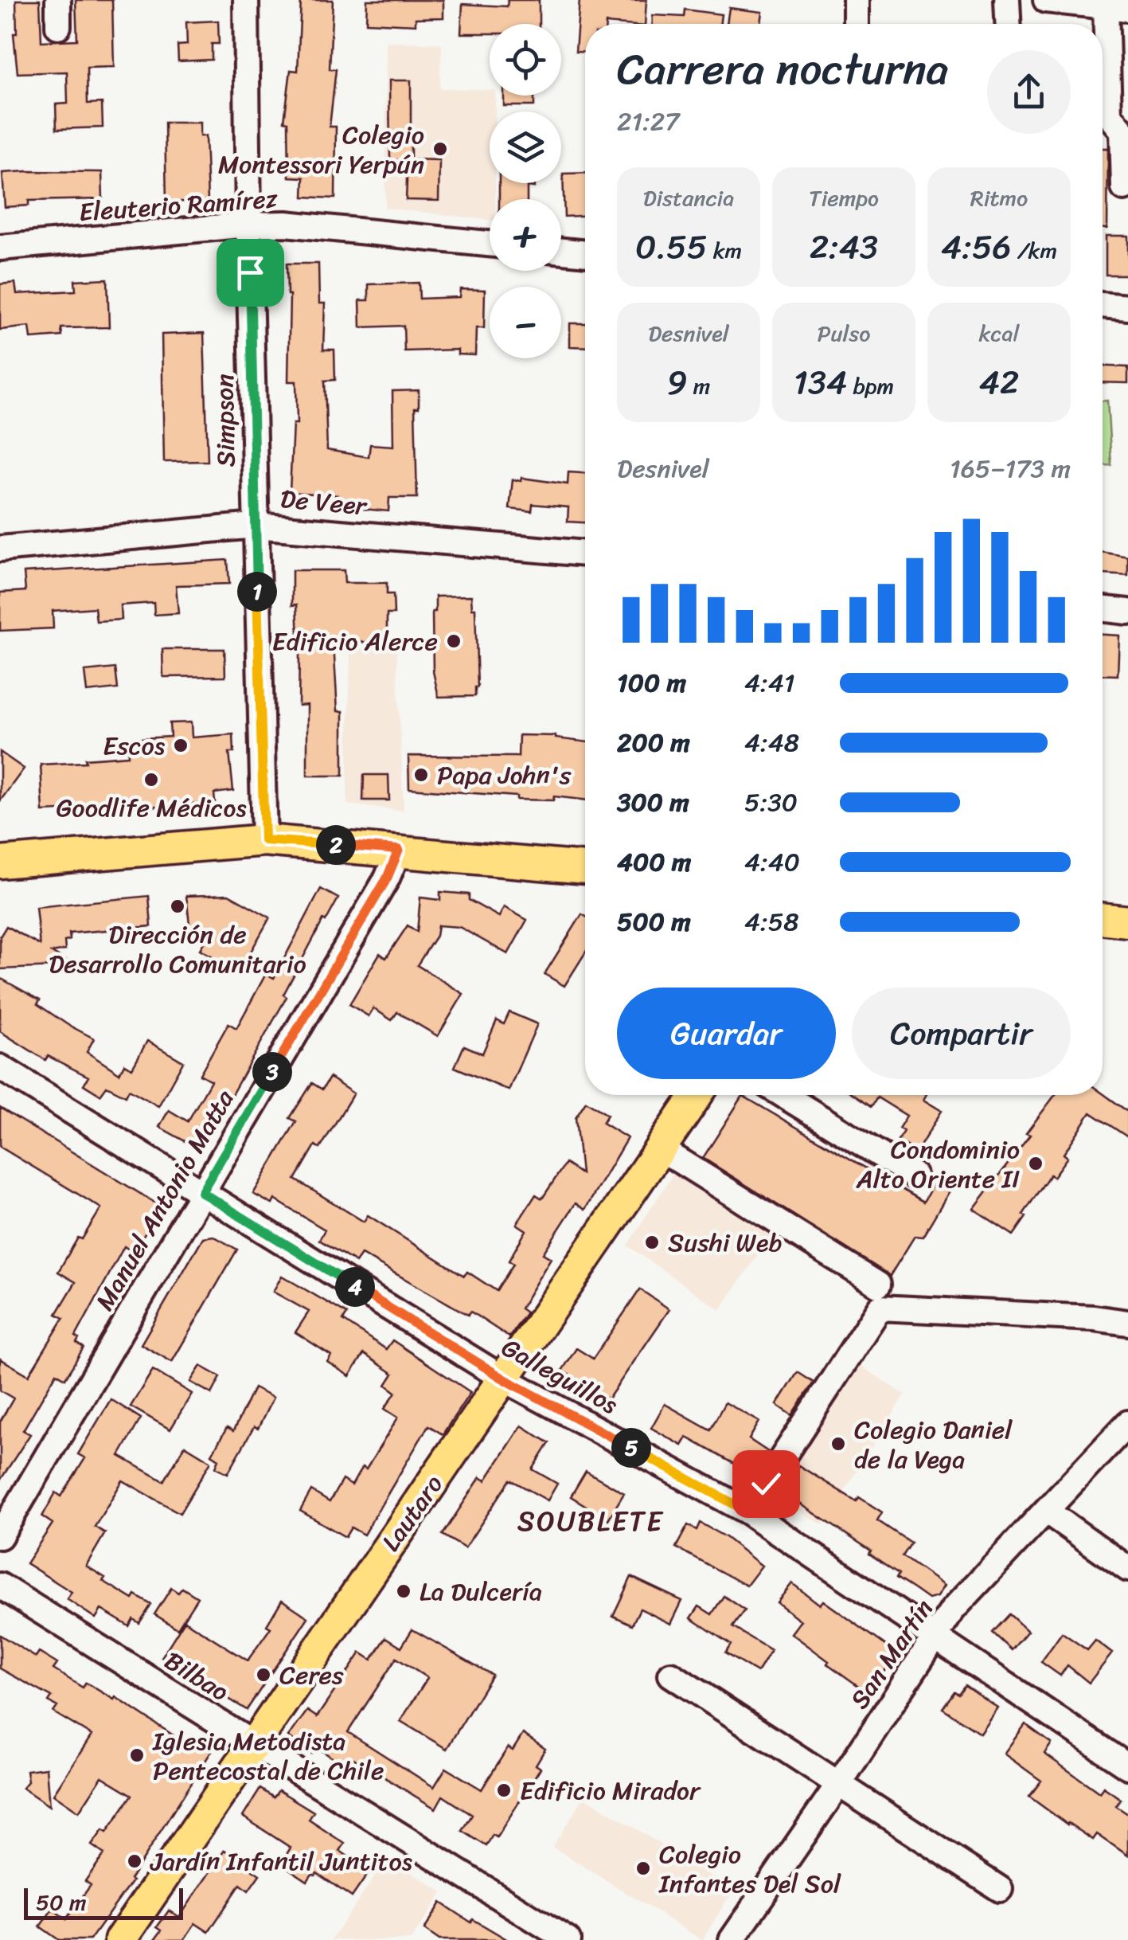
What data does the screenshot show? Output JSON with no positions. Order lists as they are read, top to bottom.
{
  "streets": {
    "main road": ["Lautaro"],
    "street": [
      "Eleuterio Ramírez",
      "Simpson",
      "De Veer",
      "Manuel Antonio Matta",
      "Galleguillos",
      "San Martín",
      "Bilbao"
    ]
  },
  "crossings": [
    ["Eleuterio Ramírez", "Simpson"],
    ["Simpson", "De Veer"],
    ["Manuel Antonio Matta", "Galleguillos"],
    ["Galleguillos", "Lautaro"],
    ["Galleguillos", "San Martín"],
    ["Lautaro", "Bilbao"]
  ],
  "districts": ["SOUBLETE"],
  "places": [
    "Colegio Montessori Yerpún",
    "Edificio Alerce",
    "Escos",
    "Papa John's",
    "Goodlife Médicos",
    "Dirección de Desarrollo Comunitario",
    "Condominio Alto Oriente II",
    "Sushi Web",
    "Colegio Daniel de la Vega",
    "La Dulcería",
    "Ceres",
    "Iglesia Metodista Pentecostal de Chile",
    "Edificio Mirador",
    "Jardín Infantil Juntitos",
    "Colegio Infantes Del Sol"
  ],
  "scale_bar": "50 m",
  "page": {
    "map_buttons": ["+", "−"],
    "heading": ["Carrera nocturna", "21:27"],
    "stats": [
      ["Distancia", "0.55 km"],
      ["Tiempo", "2:43"],
      ["Ritmo", "4:56 /km"],
      ["Desnivel", "9 m"],
      ["Pulso", "134 bpm"],
      ["kcal", "42"]
    ],
    "chart": ["Desnivel", "165–173 m"],
    "pins": [
      "1",
      "2",
      "3",
      "4",
      "5"
    ],
    "list": [
      {
        "name": "100 m",
        "note": "4:41"
      },
      {
        "name": "200 m",
        "note": "4:48"
      },
      {
        "name": "300 m",
        "note": "5:30"
      },
      {
        "name": "400 m",
        "note": "4:40"
      },
      {
        "name": "500 m",
        "note": "4:58"
      }
    ],
    "buttons": ["Guardar", "Compartir"],
    "scale": "50 m"
  }
}
